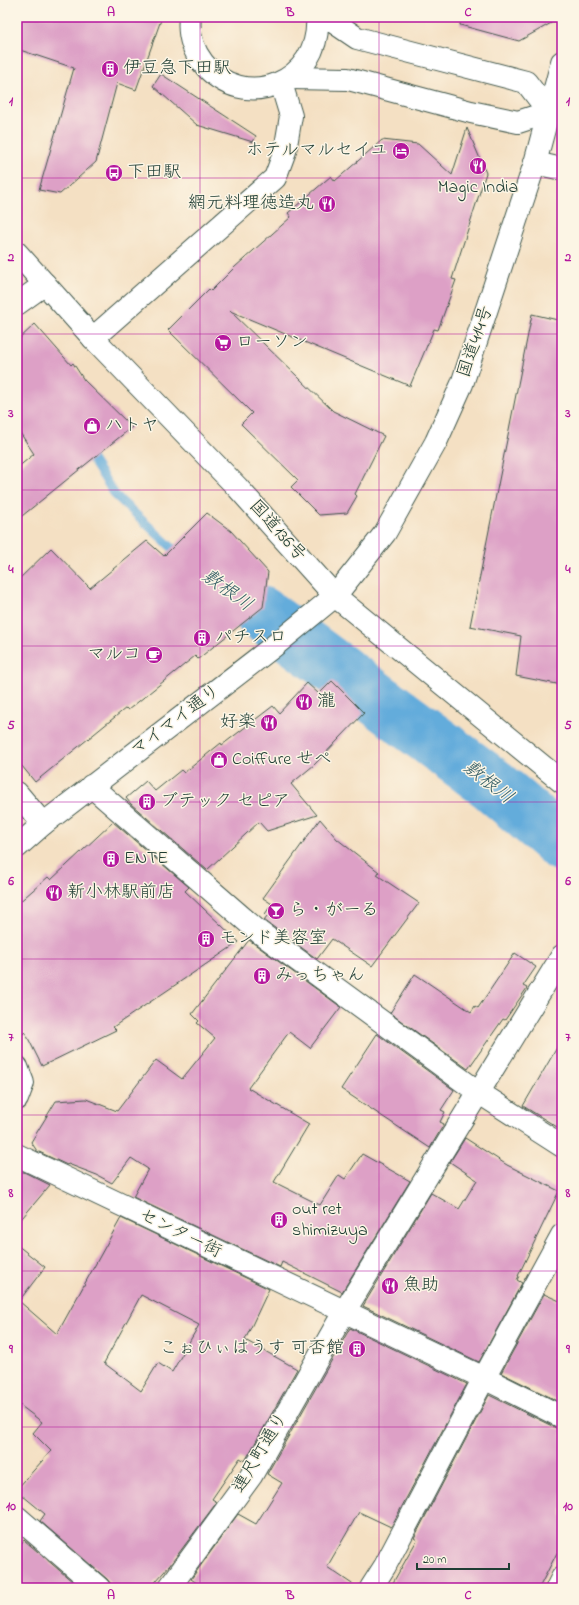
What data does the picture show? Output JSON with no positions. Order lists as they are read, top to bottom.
{
  "streets": {
    "main road": [
      "国道414号",
      "国道136号",
      "マイマイ通り",
      "センター街",
      "連尺町通り"
    ]
  },
  "crossings": [
    ["国道414号", "国道136号"],
    ["国道414号", "マイマイ通り"],
    ["国道136号", "マイマイ通り"],
    ["センター街", "連尺町通り"]
  ],
  "water": ["敷根川"],
  "places": {
    "building": [
      "伊豆急下田駅",
      "パチスロ",
      "ブテック セピア",
      "ENTE",
      "モンド美容室",
      "みっちゃん",
      "out ret shimizuya",
      "こぉひぃはうす 可否館"
    ],
    "hotel": ["ホテルマルセイユ"],
    "restaurant": [
      "Magic India",
      "網元料理徳造丸",
      "瀧",
      "好楽",
      "新小林駅前店",
      "魚助"
    ],
    "bus stop": ["下田駅"],
    "supermarket": ["ローソン"],
    "shop": ["ハトヤ", "Coiffure せぺ"],
    "cafe": ["マルコ"],
    "bar": ["ら・がーる"]
  },
  "scale_bar": "20 m",
  "grid": {
    "columns": ["A", "B", "C"],
    "rows": [
      "1",
      "2",
      "3",
      "4",
      "5",
      "6",
      "7",
      "8",
      "9",
      "10"
    ]
  }
}
